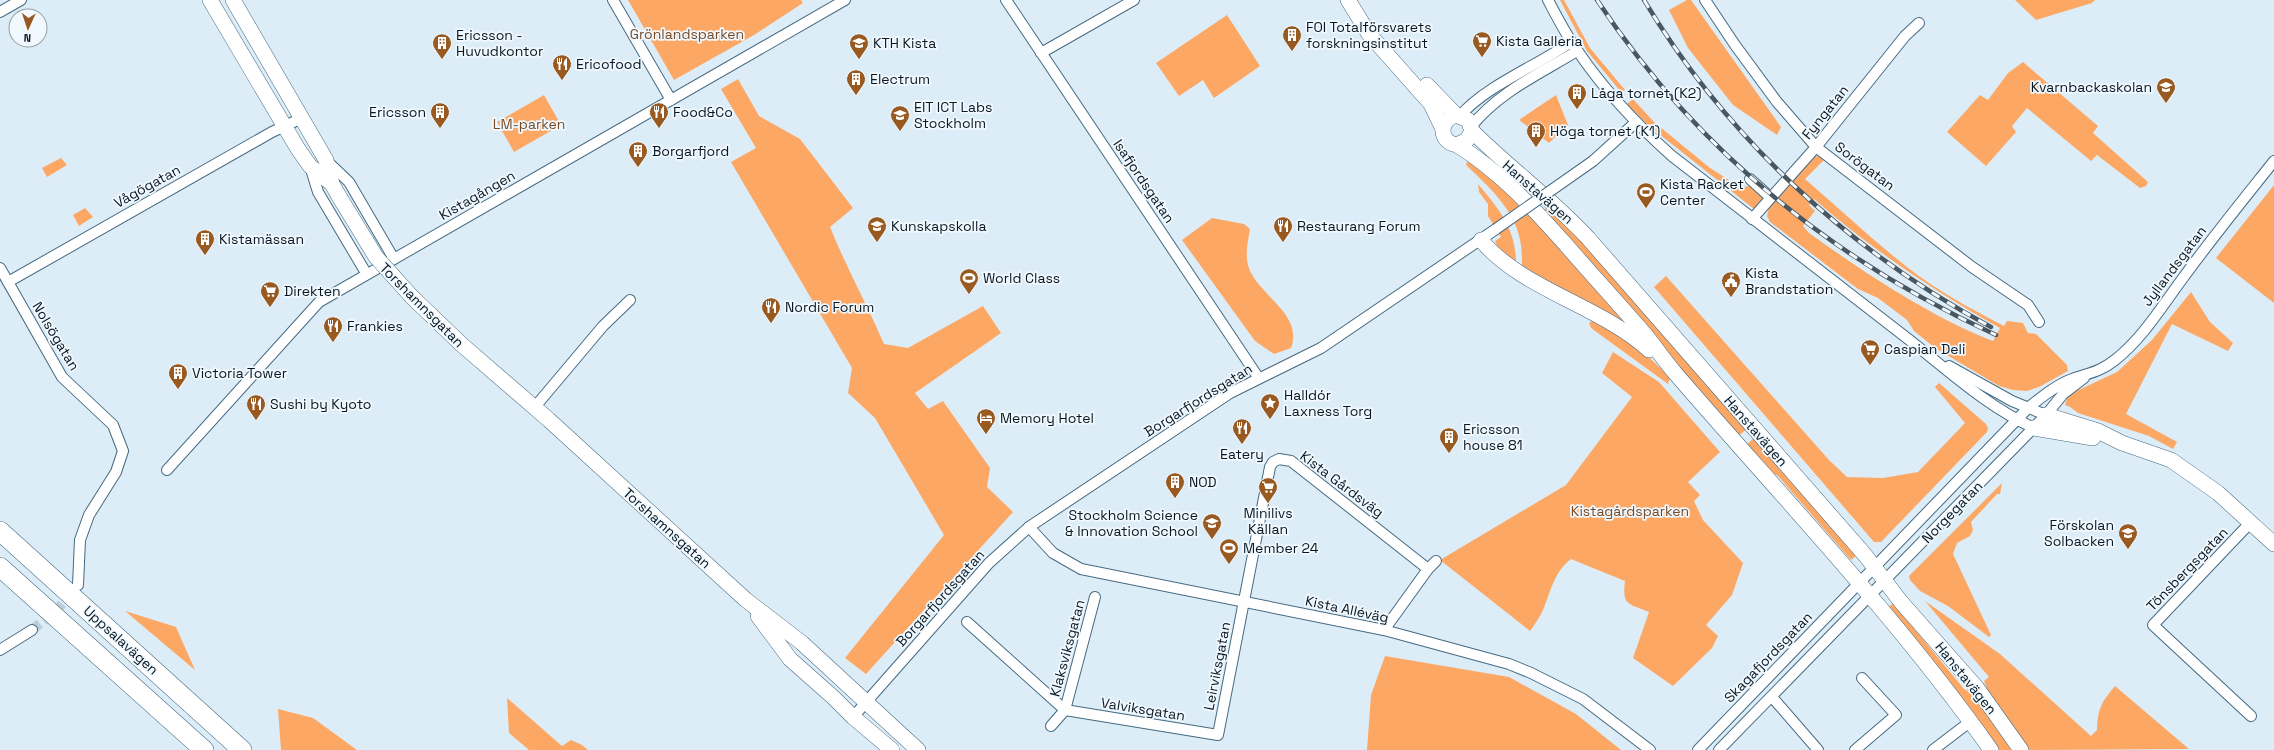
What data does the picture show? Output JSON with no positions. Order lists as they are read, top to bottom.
{
  "streets": {
    "highway": ["Uppsalavägen"],
    "main road": ["Hanstavägen", "Torshamnsgatan"],
    "street": [
      "Fyngatan",
      "Sorögatan",
      "Isafjordsgatan",
      "Vågögatan",
      "Kistagången",
      "Jyllandsgatan",
      "Nolsögatan",
      "Borgarfjordsgatan",
      "Kista Gårdsväg",
      "Norgegatan",
      "Tönsbergsgatan",
      "Kista Alléväg",
      "Klaksviksgatan",
      "Skagafjordsgatan",
      "Leirviksgatan",
      "Valviksgatan"
    ]
  },
  "crossings": [
    ["Fyngatan", "Sorögatan"],
    ["Isafjordsgatan", "Borgarfjordsgatan"],
    ["Vågögatan", "Torshamnsgatan"],
    ["Vågögatan", "Nolsögatan"],
    ["Hanstavägen", "Norgegatan"],
    ["Hanstavägen", "Skagafjordsgatan"],
    ["Kistagången", "Torshamnsgatan"],
    ["Jyllandsgatan", "Norgegatan"],
    ["Torshamnsgatan", "Borgarfjordsgatan"],
    ["Borgarfjordsgatan", "Kista Alléväg"],
    ["Kista Gårdsväg", "Kista Alléväg"],
    ["Kista Gårdsväg", "Leirviksgatan"],
    ["Norgegatan", "Skagafjordsgatan"],
    ["Kista Alléväg", "Leirviksgatan"],
    ["Klaksviksgatan", "Valviksgatan"],
    ["Leirviksgatan", "Valviksgatan"]
  ],
  "parks": ["Grönlandsparken", "LM-parken", "Kistagårdsparken"],
  "places": {
    "building": [
      "FOI Totalförsvarets forskningsinstitut",
      "Ericsson - Huvudkontor",
      "Electrum",
      "Låga tornet (K2)",
      "Ericsson",
      "Höga tornet (K1)",
      "Borgarfjord",
      "Kistamässan",
      "Victoria Tower",
      "Ericsson house 81",
      "NOD"
    ],
    "supermarket": [
      "Kista Galleria",
      "Direkten",
      "Caspian Deli",
      "Minilivs Källan"
    ],
    "school or university": [
      "KTH Kista",
      "Kvarnbackaskolan",
      "EIT ICT Labs Stockholm",
      "Kunskapskolla",
      "Stockholm Science & Innovation School",
      "Förskolan Solbacken"
    ],
    "restaurant": [
      "Ericofood",
      "Food&Co",
      "Restaurang Forum",
      "Nordic Forum",
      "Frankies",
      "Sushi by Kyoto",
      "Eatery"
    ],
    "sports": ["Kista Racket Center", "World Class", "Member 24"],
    "public building": ["Kista Brandstation"],
    "place": ["Halldór Laxness Torg"],
    "hotel": ["Memory Hotel"]
  },
  "north": "bottom"
}
